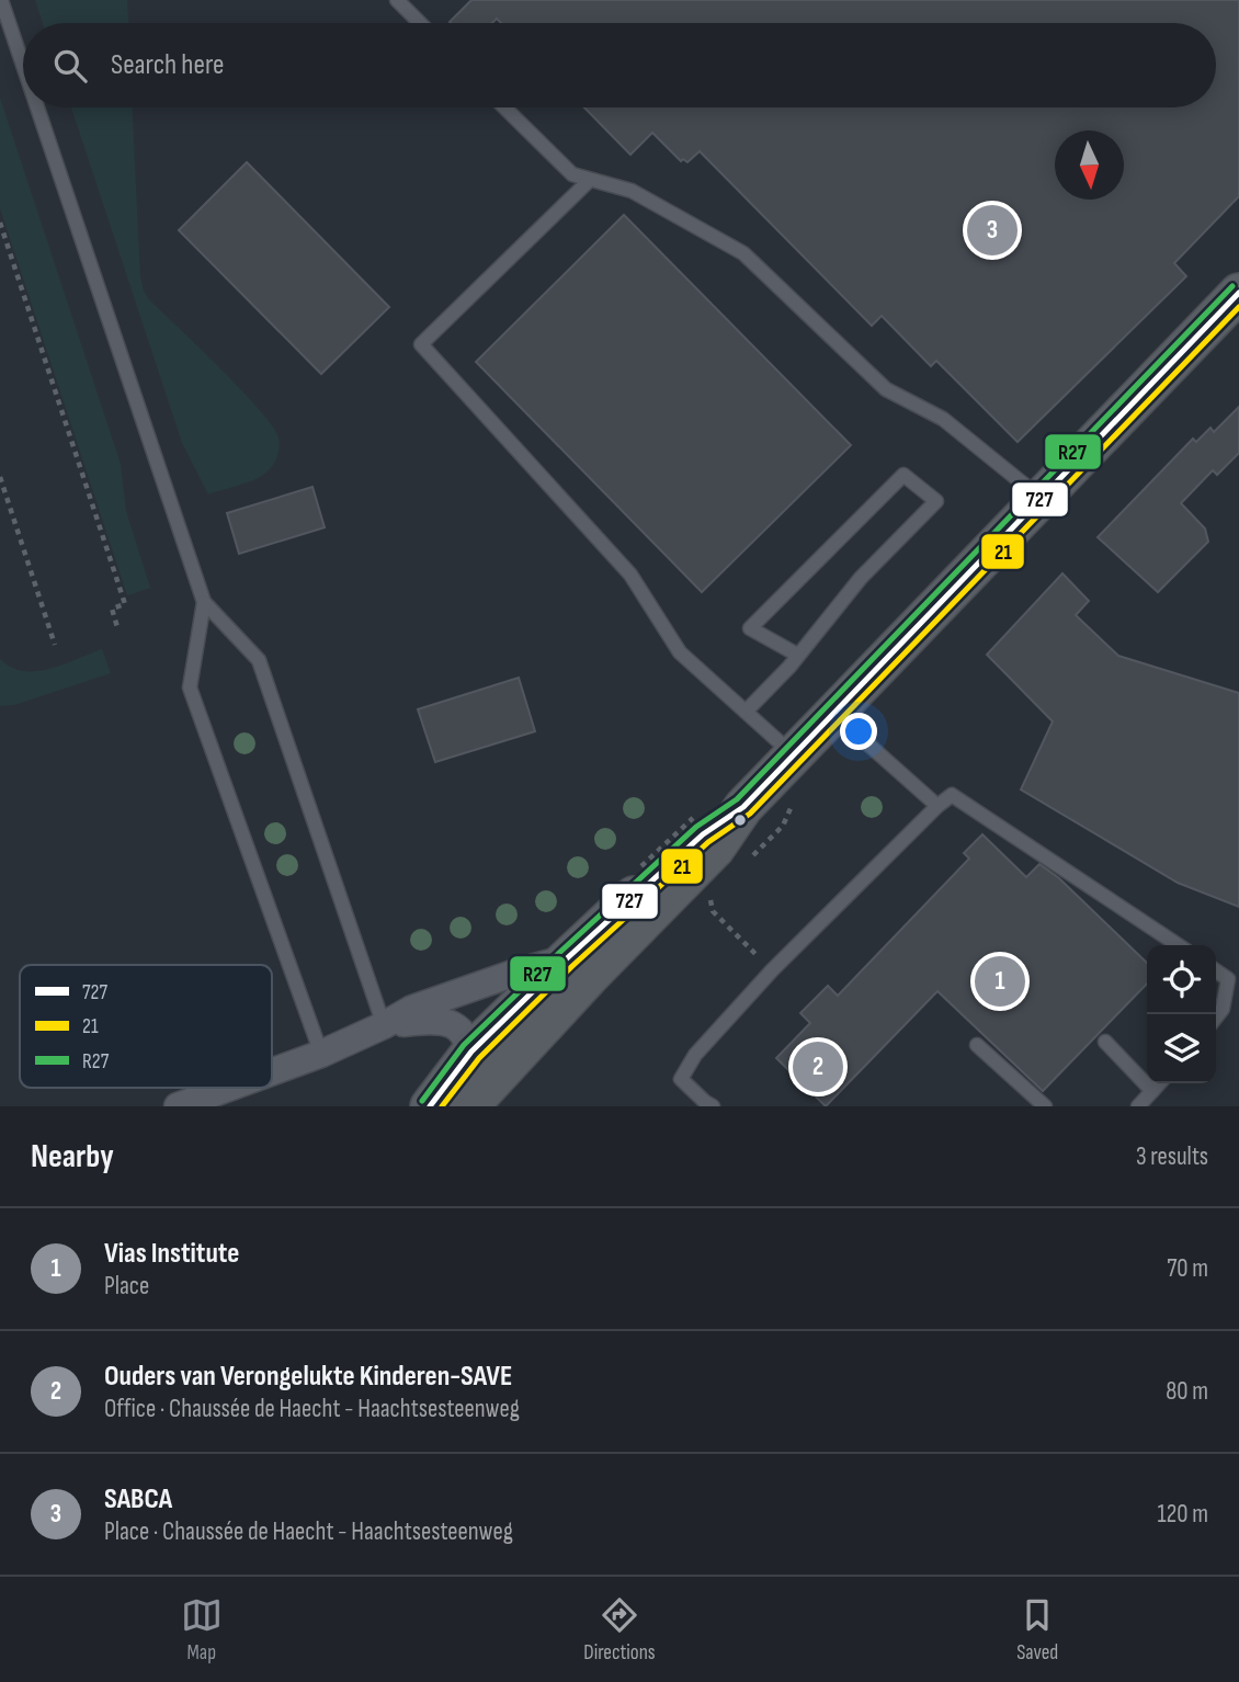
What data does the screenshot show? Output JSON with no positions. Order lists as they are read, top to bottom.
{
  "lines": ["transit line R27", "transit line 727", "transit line 21"],
  "legend": ["727", "21", "R27"],
  "north": "bottom",
  "page": {
    "search": "Search here",
    "pins": ["3", "1", "2"],
    "heading": ["Nearby", "3 results"],
    "list": [
      {
        "mark": "1",
        "name": "Vias Institute",
        "note": "Place",
        "value": "70 m"
      },
      {
        "mark": "2",
        "name": "Ouders van Verongelukte Kinderen-SAVE",
        "note": "Office · Chaussée de Haecht - Haachtsesteenweg",
        "value": "80 m"
      },
      {
        "mark": "3",
        "name": "SABCA",
        "note": "Place · Chaussée de Haecht - Haachtsesteenweg",
        "value": "120 m"
      }
    ],
    "nav": ["Map", "Directions", "Saved"]
  }
}
